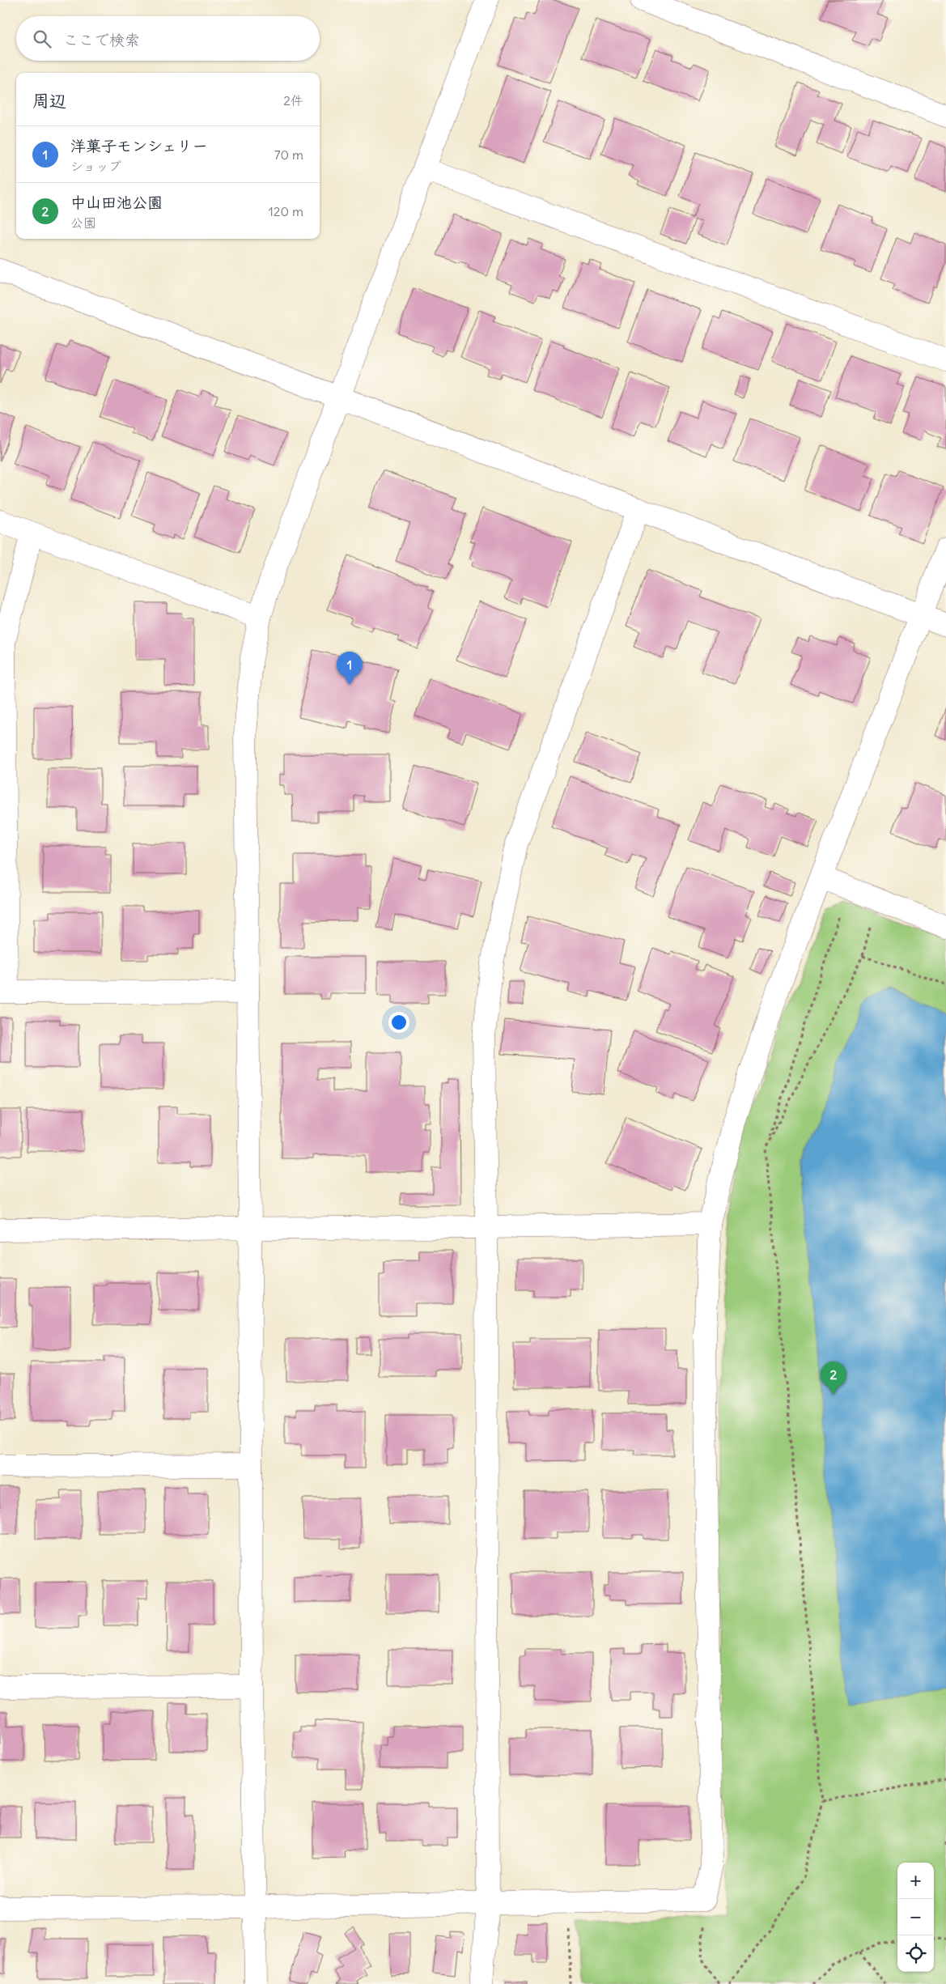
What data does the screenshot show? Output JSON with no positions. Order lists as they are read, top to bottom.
{
  "page": {
    "search": "ここで検索",
    "heading": ["周辺", "2件"],
    "list": [
      {
        "mark": "1",
        "name": "洋菓子モンシェリー",
        "note": "ショップ",
        "value": "70 m"
      },
      {
        "mark": "2",
        "name": "中山田池公園",
        "note": "公園",
        "value": "120 m"
      }
    ],
    "pins": ["1", "2"],
    "map_buttons": ["+", "−"]
  }
}
